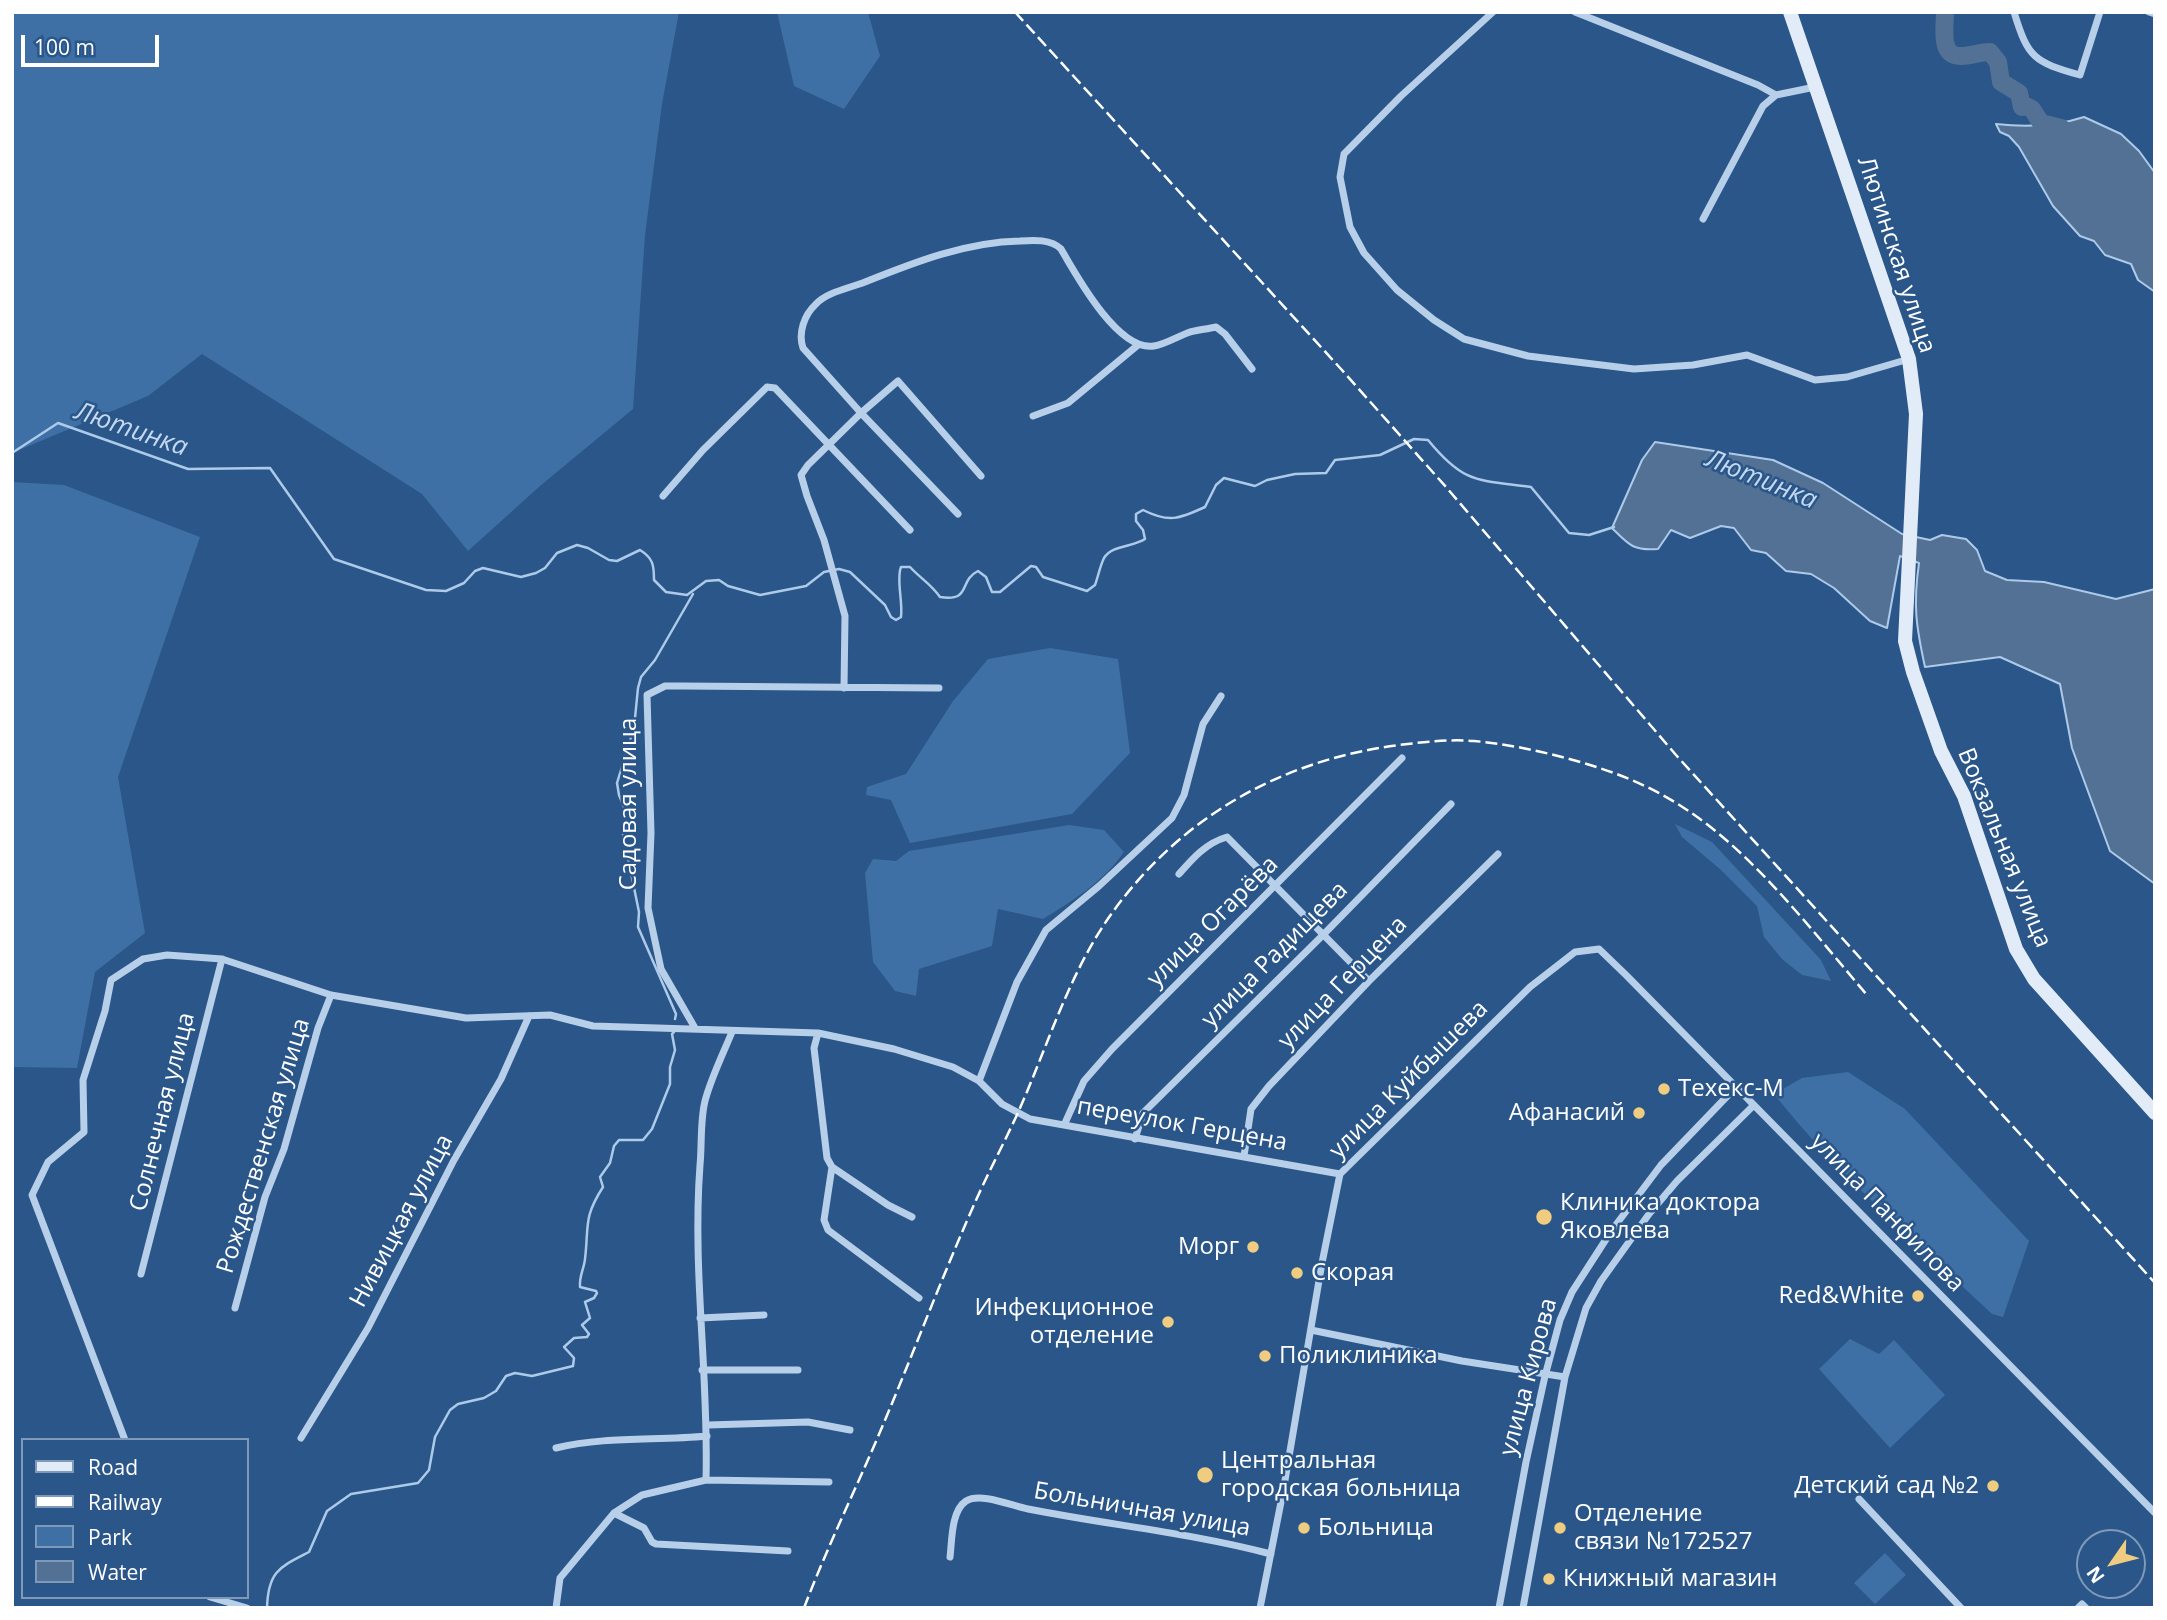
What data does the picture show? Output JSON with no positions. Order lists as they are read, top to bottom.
{
  "streets": {
    "main road": ["Лютинская улица", "Вокзальная улица"],
    "street": [
      "Садовая улица",
      "улица Огарёва",
      "улица Радищева",
      "улица Герцена",
      "улица Куйбышева",
      "Солнечная улица",
      "переулок Герцена",
      "Рождественская улица",
      "улица Панфилова",
      "Нивицкая улица",
      "улица Кирова",
      "Больничная улица"
    ]
  },
  "crossings": [
    ["Лютинская улица", "Вокзальная улица"],
    ["улица Огарёва", "переулок Герцена"],
    ["улица Радищева", "переулок Герцена"],
    ["улица Герцена", "переулок Герцена"],
    ["улица Куйбышева", "переулок Герцена"],
    ["улица Куйбышева", "улица Панфилова"],
    ["улица Куйбышева", "Больничная улица"],
    ["улица Панфилова", "улица Кирова"]
  ],
  "water": ["Лютинка"],
  "places": [
    "Техекс-М",
    "Афанасий",
    "Клиника доктора Яковлева",
    "Морг",
    "Скорая",
    "Red&White",
    "Инфекционное отделение",
    "Поликлиника",
    "Центральная городская больница",
    "Детский сад №2",
    "Больница",
    "Отделение связи №172527",
    "Книжный магазин"
  ],
  "legend": [
    "Road",
    "Railway",
    "Park",
    "Water"
  ],
  "scale_bar": "100 m",
  "north": "bottom left"
}
